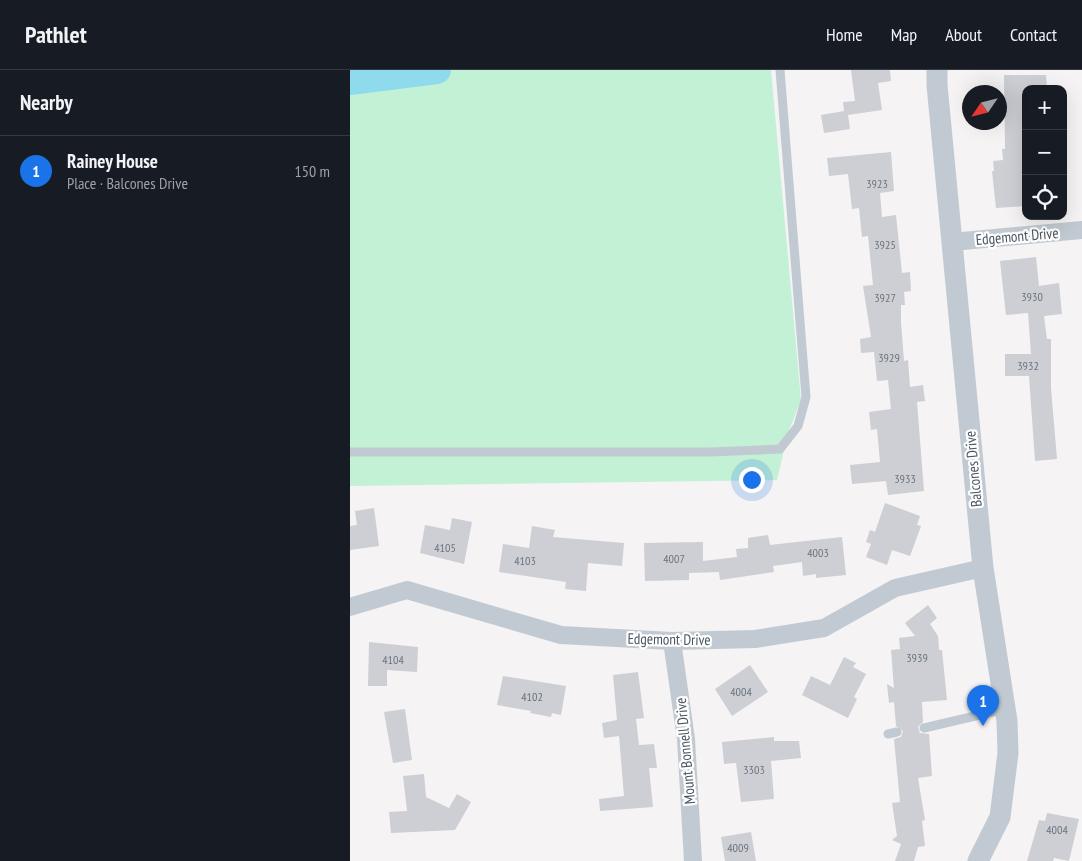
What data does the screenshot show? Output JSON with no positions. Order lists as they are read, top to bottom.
{
  "streets": {
    "street": ["Edgemont Drive", "Balcones Drive", "Mount Bonnell Drive"]
  },
  "crossings": [
    ["Edgemont Drive", "Balcones Drive"],
    ["Edgemont Drive", "Mount Bonnell Drive"]
  ],
  "house_numbers": [
    "3923",
    "3925",
    "3930",
    "3927",
    "3929",
    "3932",
    "3933",
    "4105",
    "4003",
    "4007",
    "4103",
    "3939",
    "4104",
    "4004",
    "4102",
    "3303",
    "4004",
    "4009"
  ],
  "north": "bottom left",
  "page": {
    "header": "Pathlet",
    "nav": [
      "Home",
      "Map",
      "About",
      "Contact"
    ],
    "heading": "Nearby",
    "map_buttons": ["+", "−"],
    "list": [
      {
        "mark": "1",
        "name": "Rainey House",
        "note": "Place · Balcones Drive",
        "value": "150 m"
      }
    ],
    "pins": "1"
  }
}
